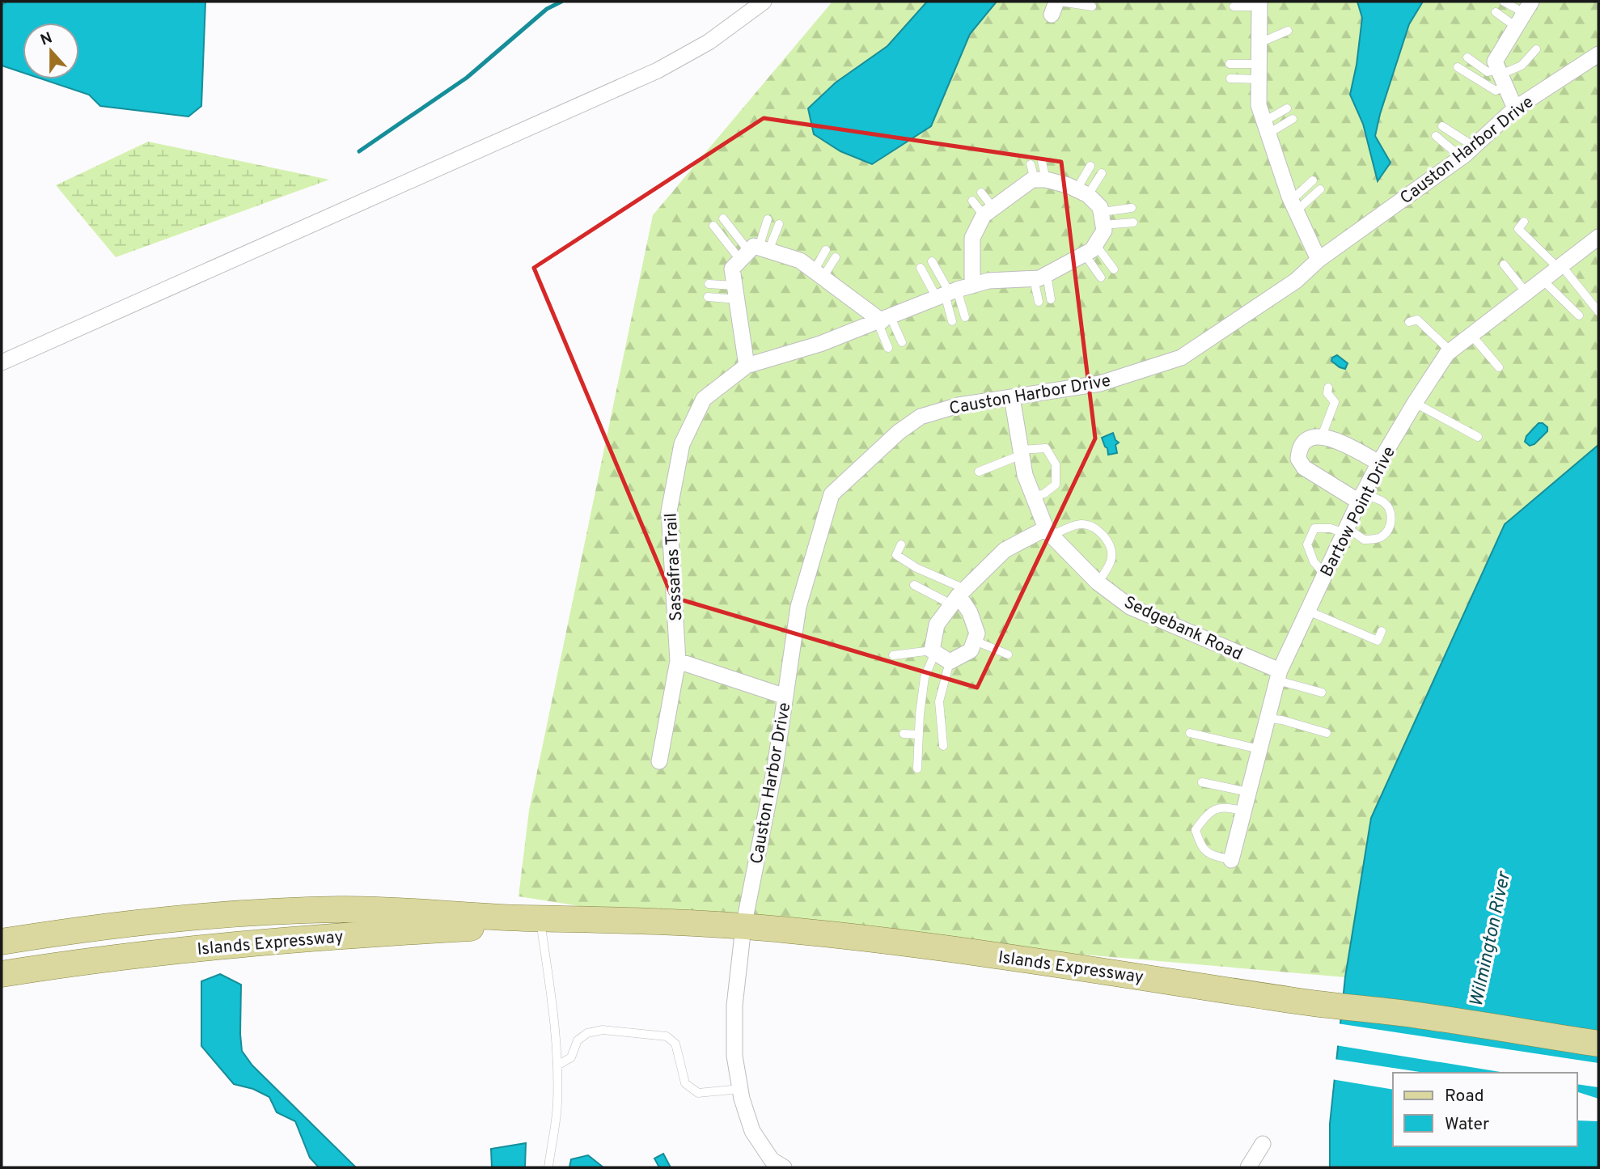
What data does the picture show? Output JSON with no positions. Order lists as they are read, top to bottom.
{
  "streets": {
    "main road": ["Islands Expressway"],
    "street": [
      "Causton Harbor Drive",
      "Bartow Point Drive",
      "Sassafras Trail",
      "Sedgebank Road"
    ]
  },
  "crossings": [
    ["Causton Harbor Drive", "Sedgebank Road"],
    ["Causton Harbor Drive", "Islands Expressway"],
    ["Bartow Point Drive", "Sedgebank Road"]
  ],
  "water": ["Wilmington River"],
  "legend": ["Road", "Water"],
  "north": "top"
}
